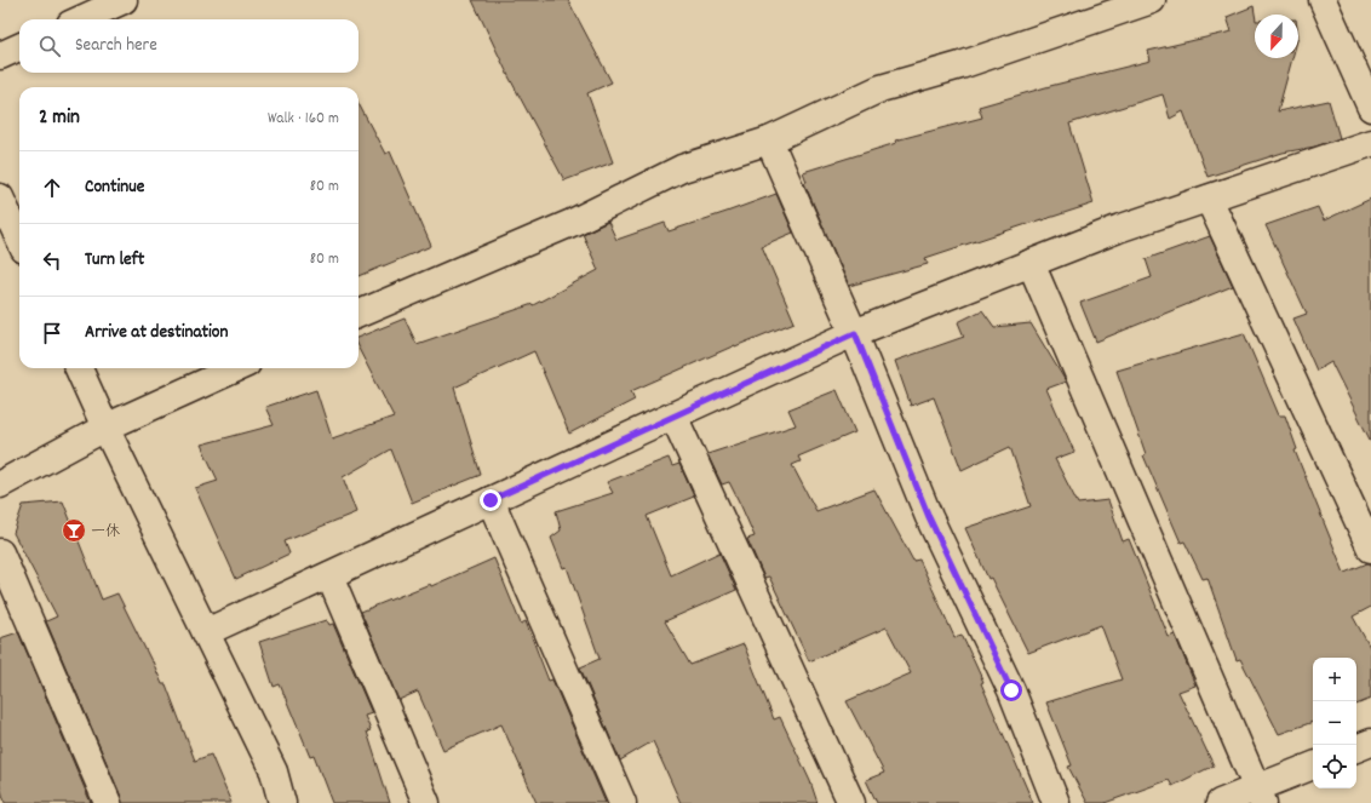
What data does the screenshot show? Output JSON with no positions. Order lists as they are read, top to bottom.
{
  "places": {
    "bar": ["一休"]
  },
  "north": "bottom",
  "page": {
    "search": "Search here",
    "heading": ["2 min", "Walk · 160 m"],
    "list": [
      ["Continue", "80 m"],
      ["Turn left", "80 m"],
      "Arrive at destination"
    ],
    "map_buttons": ["+", "−"]
  }
}
